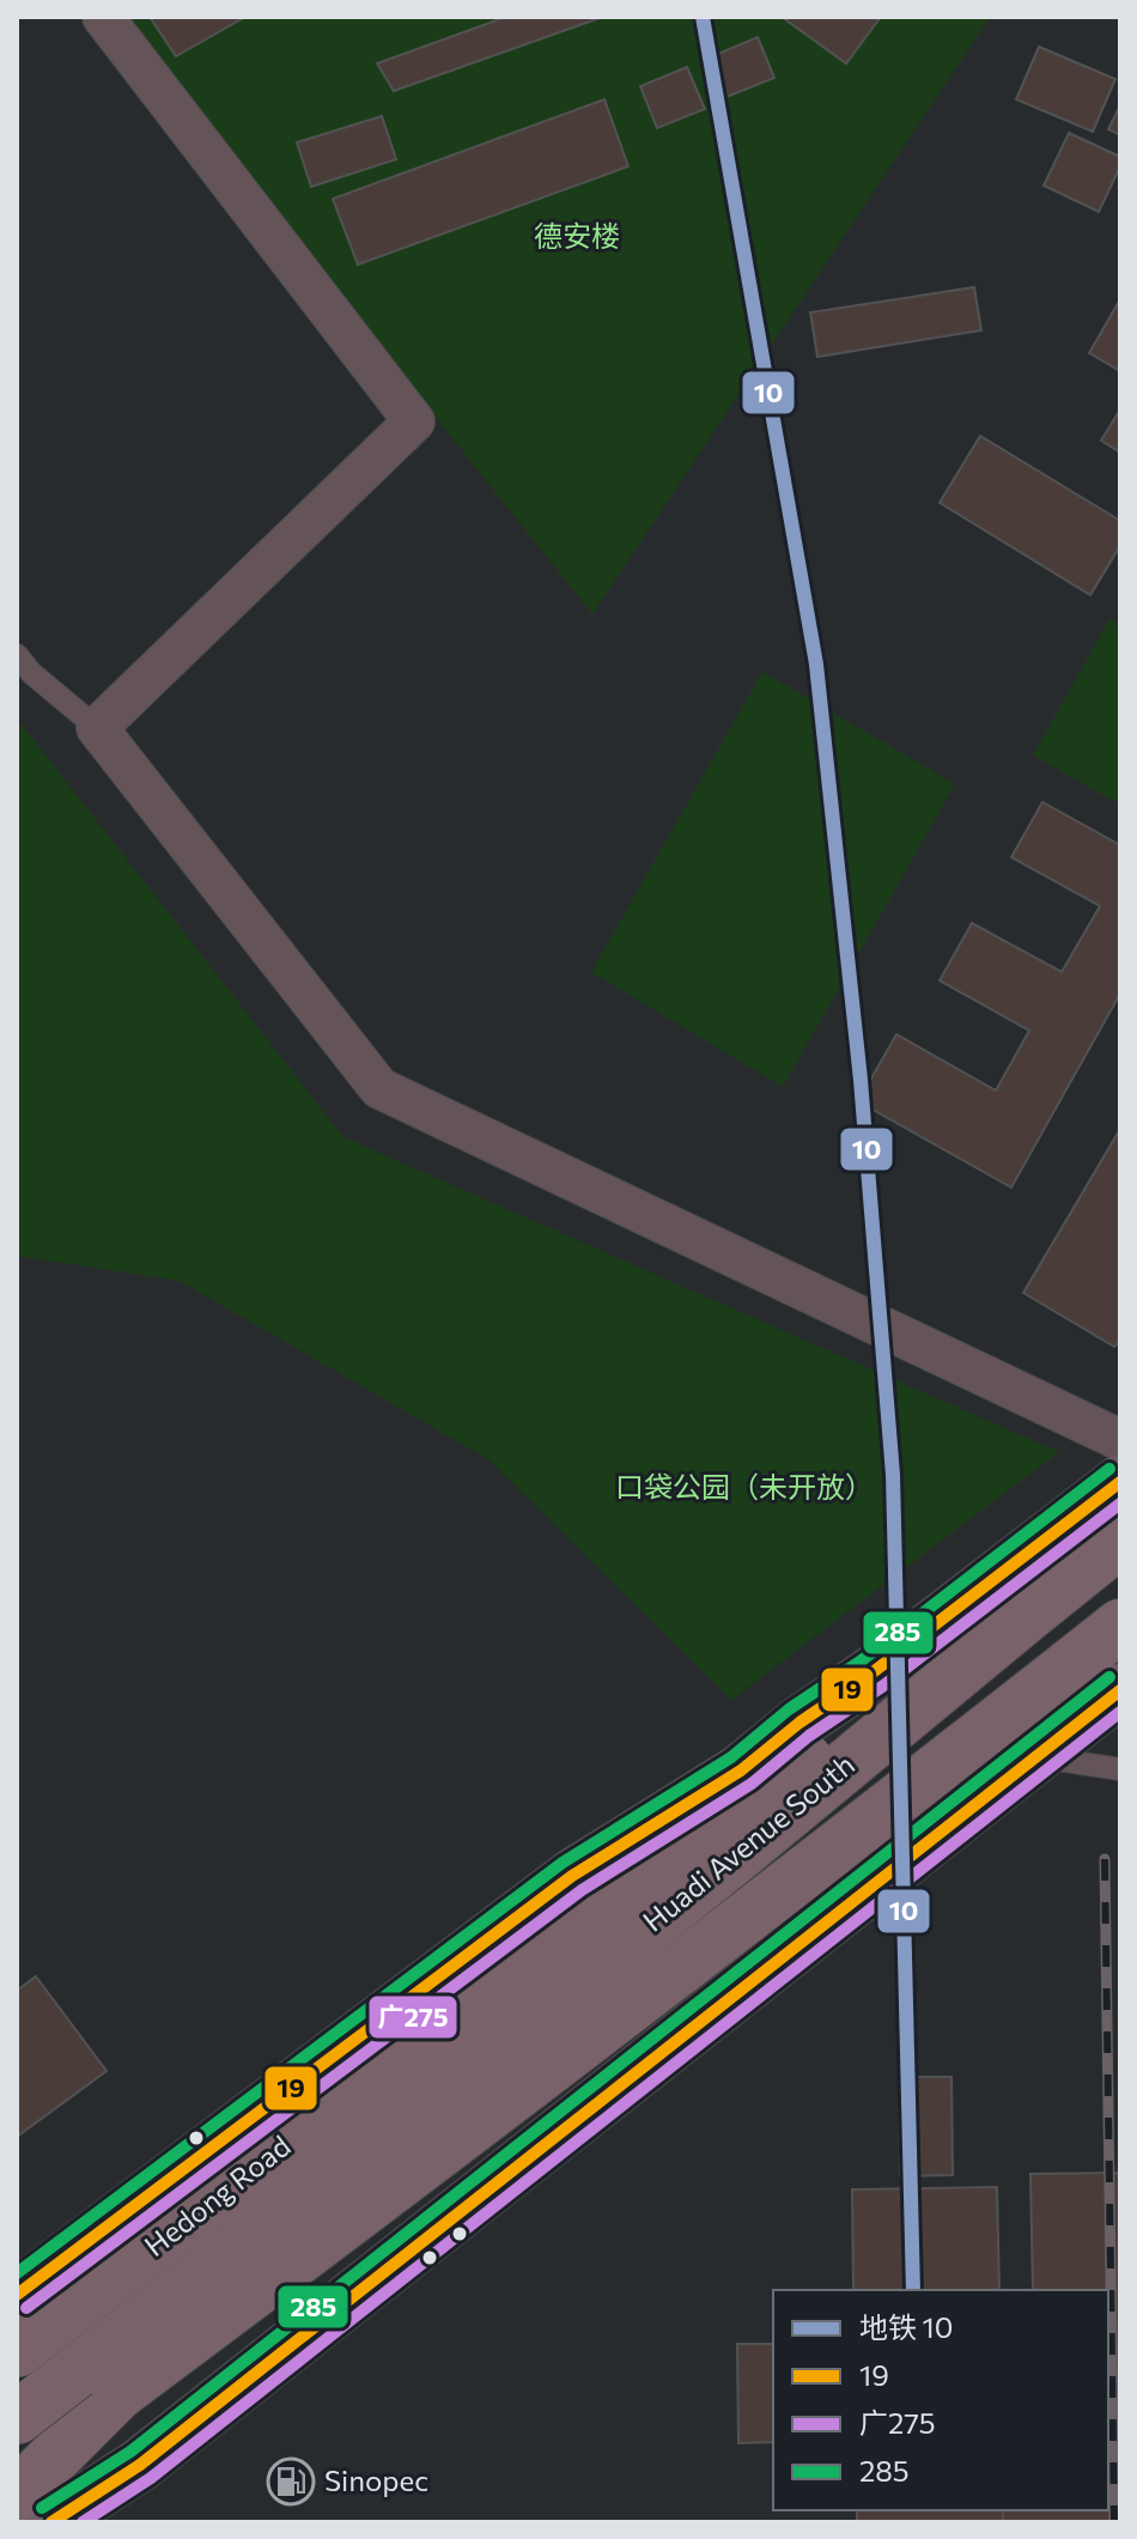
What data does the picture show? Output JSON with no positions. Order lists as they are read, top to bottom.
{
  "streets": {
    "main road": ["Huadi Avenue South", "Hedong Road"]
  },
  "crossings": [
    ["Huadi Avenue South", "Hedong Road"]
  ],
  "parks": ["德安楼", "口袋公园（未开放）"],
  "places": {
    "fuel station": ["Sinopec"]
  },
  "lines": [
    "metro line 10",
    "transit line 285",
    "transit line 19",
    "transit line 广275"
  ],
  "legend": [
    "地铁 10",
    "19",
    "广275",
    "285"
  ]
}
